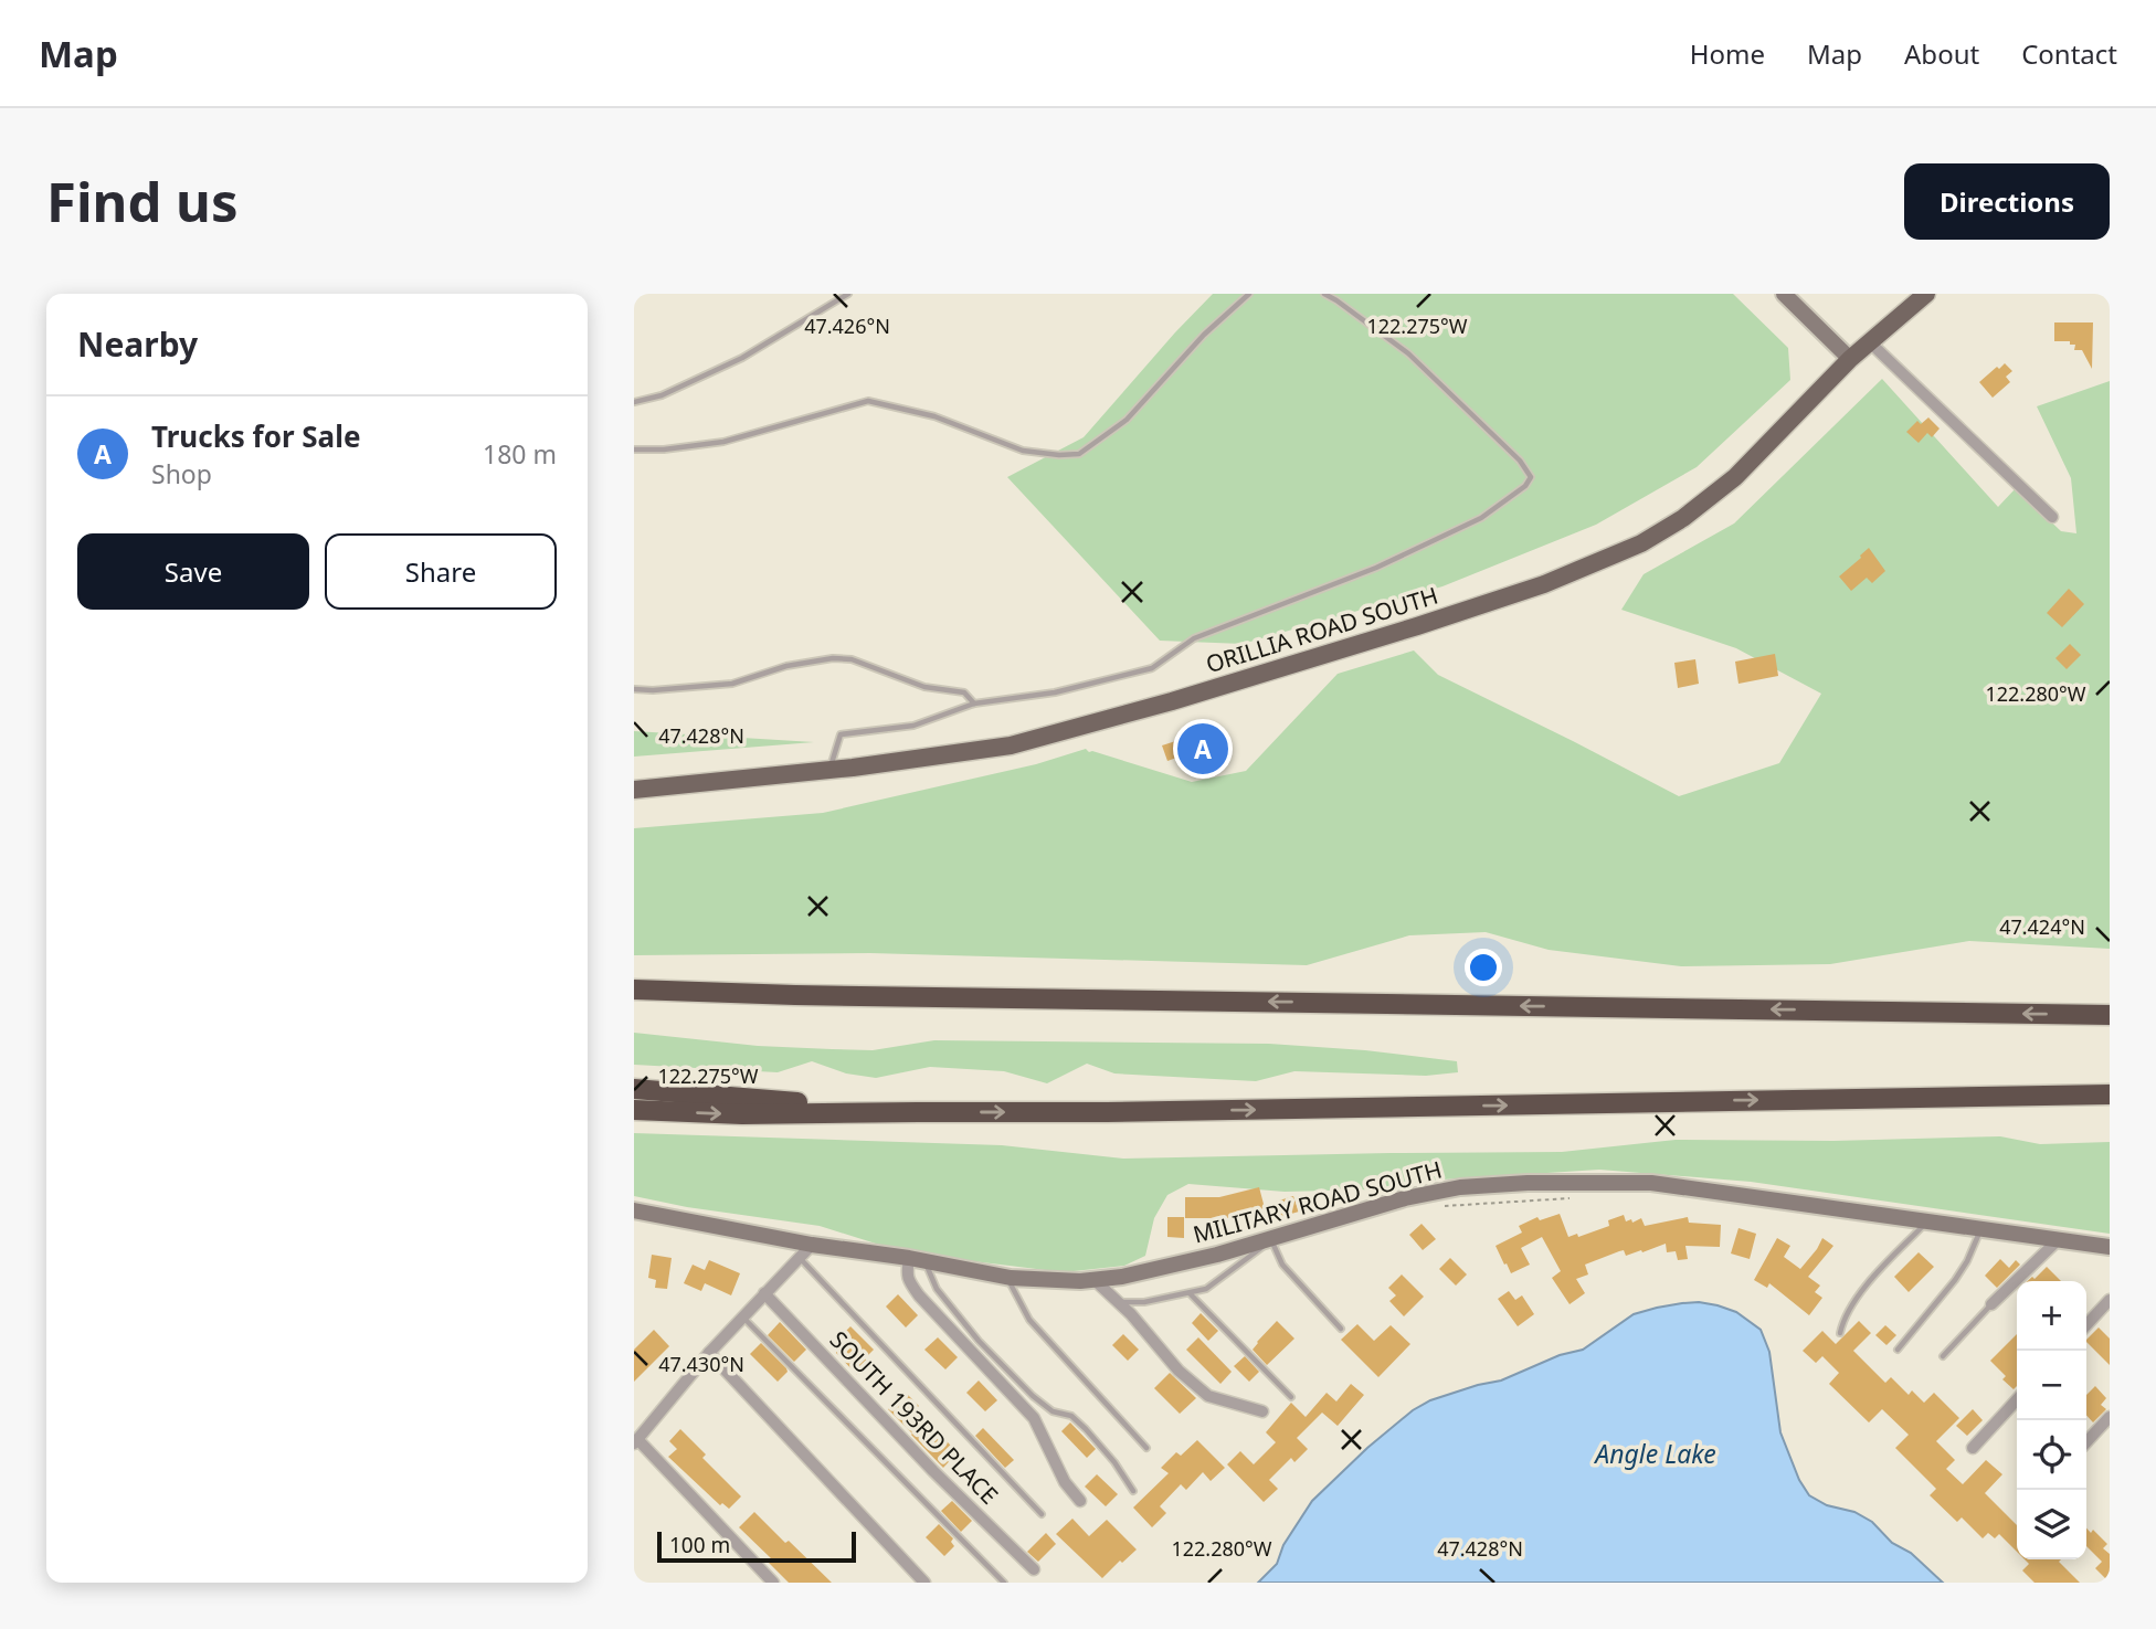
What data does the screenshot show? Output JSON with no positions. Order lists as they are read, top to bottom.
{
  "streets": {
    "main road": ["ORILLIA ROAD SOUTH", "MILITARY ROAD SOUTH"],
    "street": ["SOUTH 193RD PLACE"]
  },
  "water": ["Angle Lake"],
  "scale_bar": "100 m",
  "page": {
    "header": "Map",
    "nav": [
      "Home",
      "Map",
      "About",
      "Contact"
    ],
    "buttons": [
      "Directions",
      ["Save", "Share"]
    ],
    "title": "Find us",
    "heading": "Nearby",
    "list": [
      {
        "mark": "A",
        "name": "Trucks for Sale",
        "note": "Shop",
        "value": "180 m"
      }
    ],
    "pins": "A",
    "map_buttons": ["+", "−"],
    "scale": "100 m"
  },
  "coordinates": [
    "47.426°N",
    "122.275°W",
    "122.280°W",
    "47.428°N",
    "47.424°N",
    "47.430°N"
  ]
}
